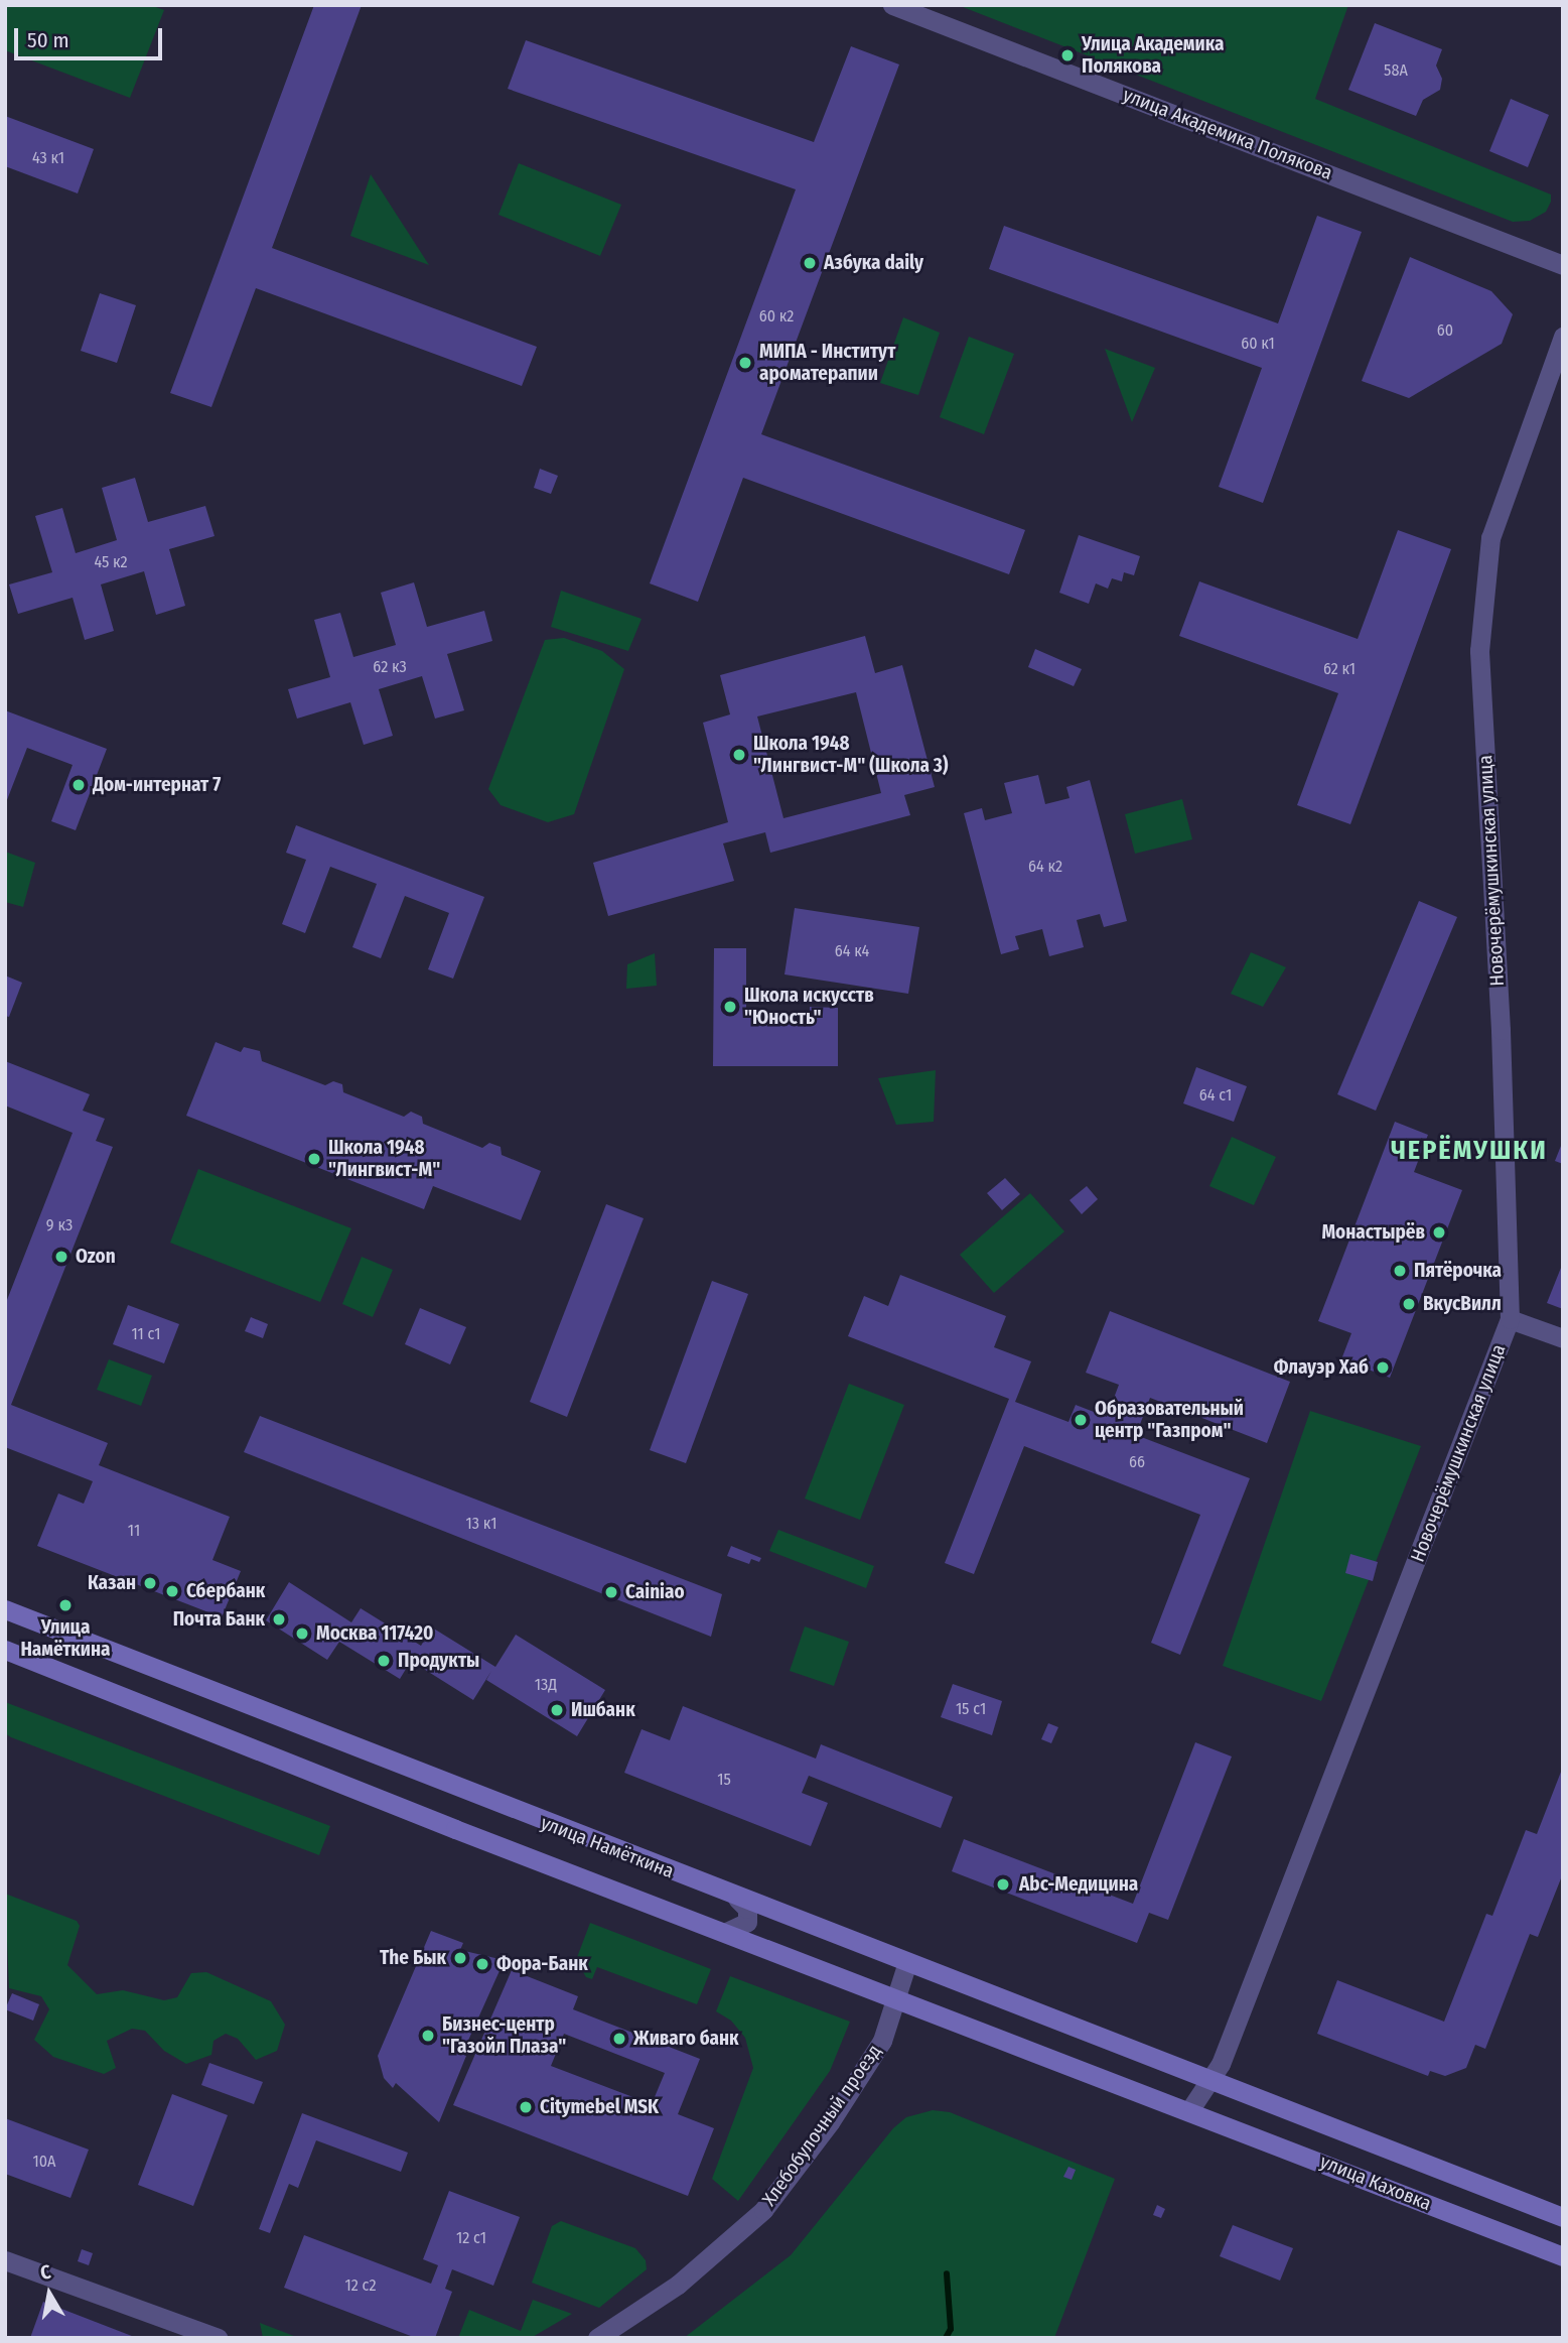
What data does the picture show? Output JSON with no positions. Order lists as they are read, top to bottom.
{
  "streets": {
    "main road": ["улица Намёткина", "улица Каховка"],
    "street": ["улица Академика Полякова", "Новочерёмушкинская улица", "Хлебобулочный проезд"]
  },
  "crossings": [
    ["Новочерёмушкинская улица", "улица Намёткина"],
    ["Новочерёмушкинская улица", "улица Каховка"],
    ["улица Намёткина", "Хлебобулочный проезд"],
    ["улица Намёткина", "улица Каховка"]
  ],
  "districts": ["ЧЕРЁМУШКИ"],
  "places": [
    "Улица Академика Полякова",
    "Азбука daily",
    "МИПА - Институт ароматерапии",
    "Школа 1948 \"Лингвист-М\" (Школа 3)",
    "Дом-интернат 7",
    "Школа искусств \"Юность\"",
    "Школа 1948 \"Лингвист-М\"",
    "Монастырёв",
    "Ozon",
    "Пятёрочка",
    "ВкусВилл",
    "Флауэр Хаб",
    "Образовательный центр \"Газпром\"",
    "Казан",
    "Сбербанк",
    "Cainiao",
    "Улица Намёткина",
    "Почта Банк",
    "Москва 117420",
    "Продукты",
    "Ишбанк",
    "Abc-Медицина",
    "The Бык",
    "Фора-Банк",
    "Бизнес-центр \"Газойл Плаза\"",
    "Живаго банк",
    "Citymebel MSK"
  ],
  "house_numbers": [
    "58А",
    "43 к1",
    "60 к2",
    "60",
    "60 к1",
    "45 к2",
    "62 к3",
    "62 к1",
    "64 к2",
    "64 к4",
    "64 с1",
    "9 к3",
    "11 с1",
    "66",
    "13 к1",
    "11",
    "13Д",
    "15 с1",
    "15",
    "10А",
    "12 с1",
    "12 с2"
  ],
  "scale_bar": "50 m",
  "north": "top"
}
